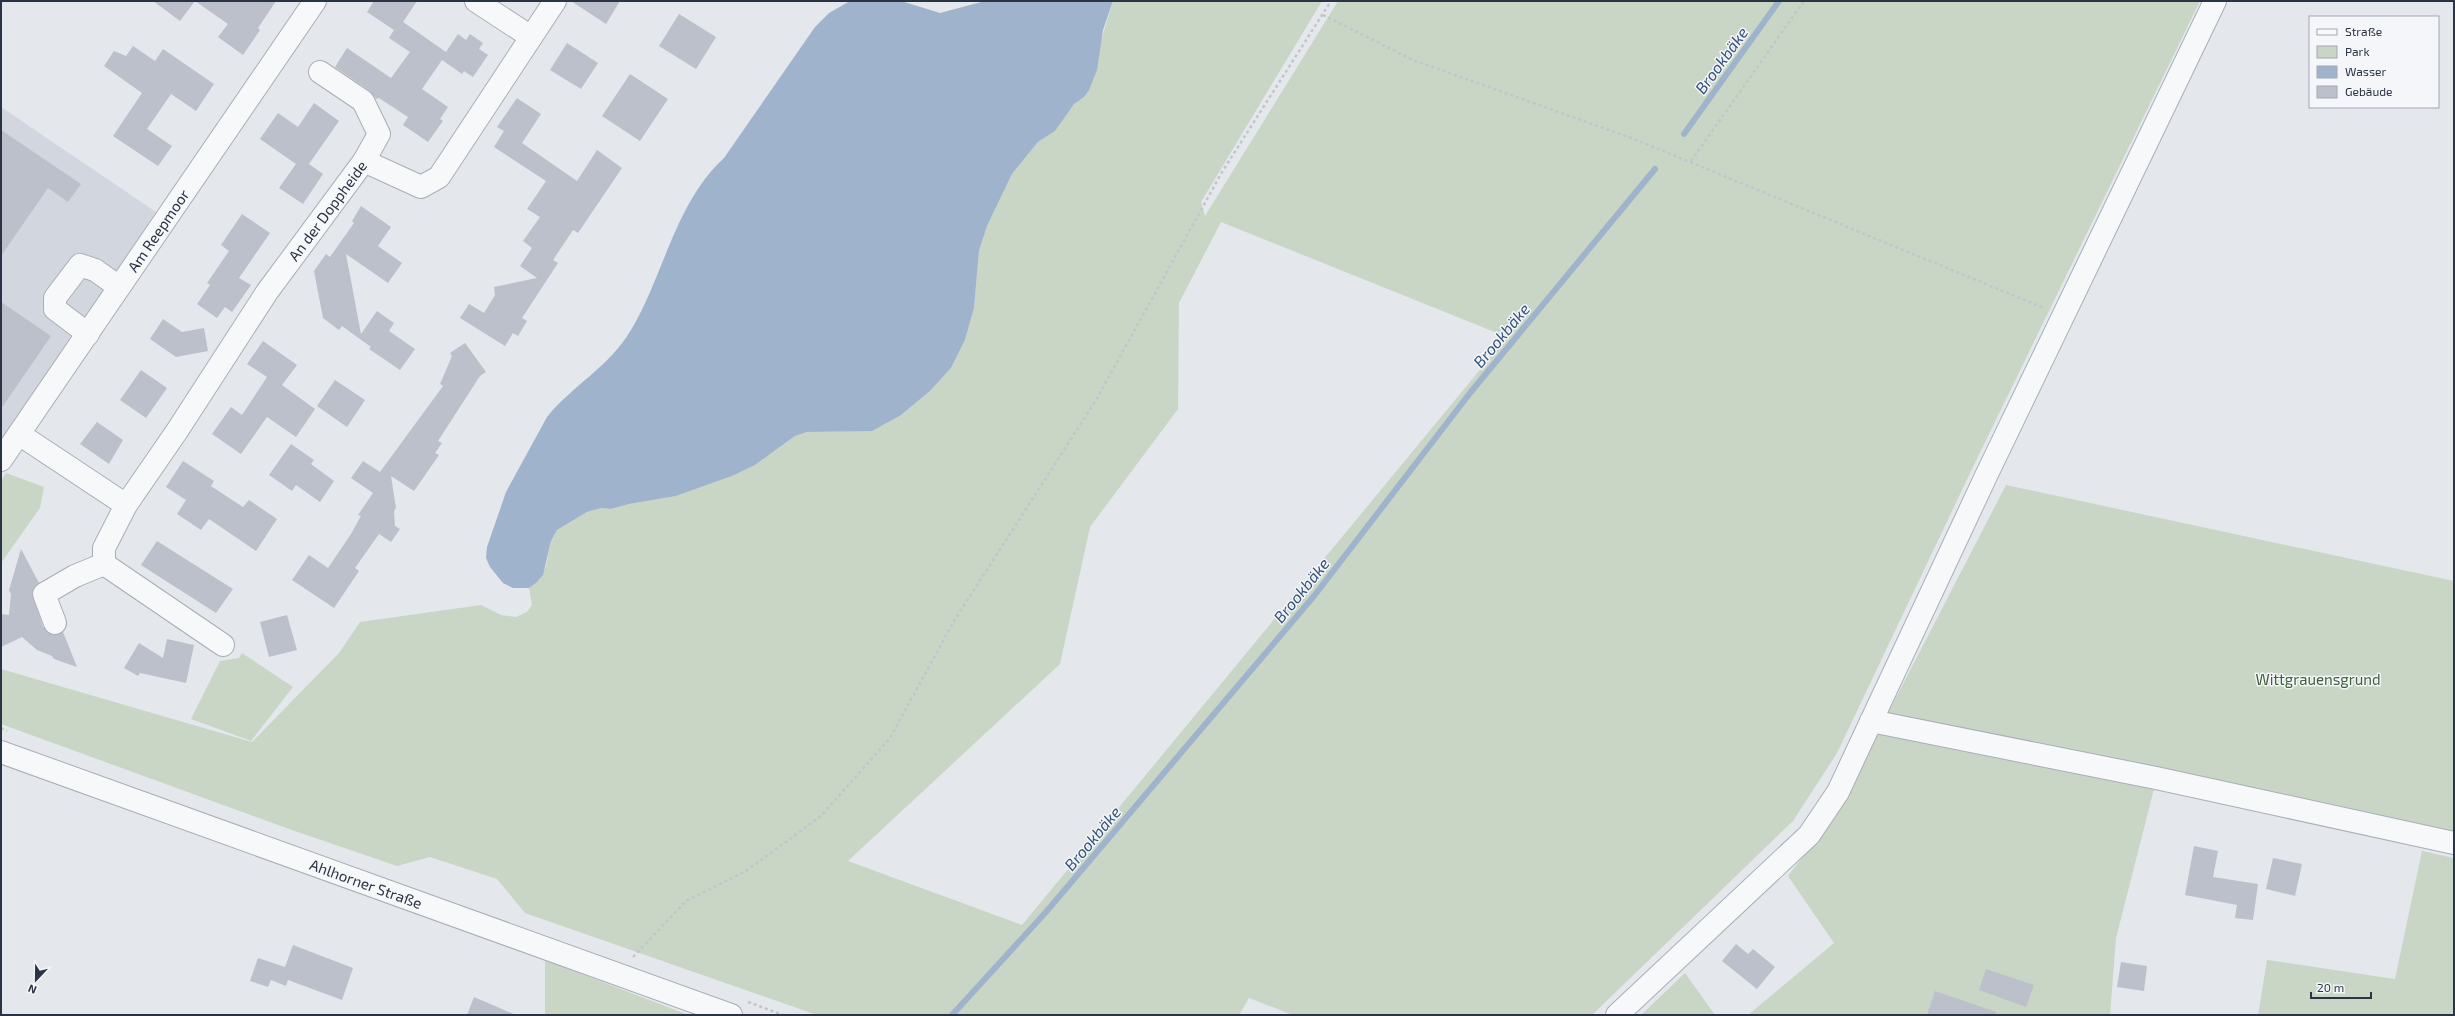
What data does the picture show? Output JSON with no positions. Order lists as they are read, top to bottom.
{
  "streets": {
    "street": ["An der Doppheide", "Am Reepmoor", "Ahlhorner Straße"]
  },
  "water": ["Brookbäke"],
  "parks": ["Wittgrauensgrund"],
  "legend": [
    "Straße",
    "Park",
    "Wasser",
    "Gebäude"
  ],
  "scale_bar": "20 m",
  "north": "bottom"
}
